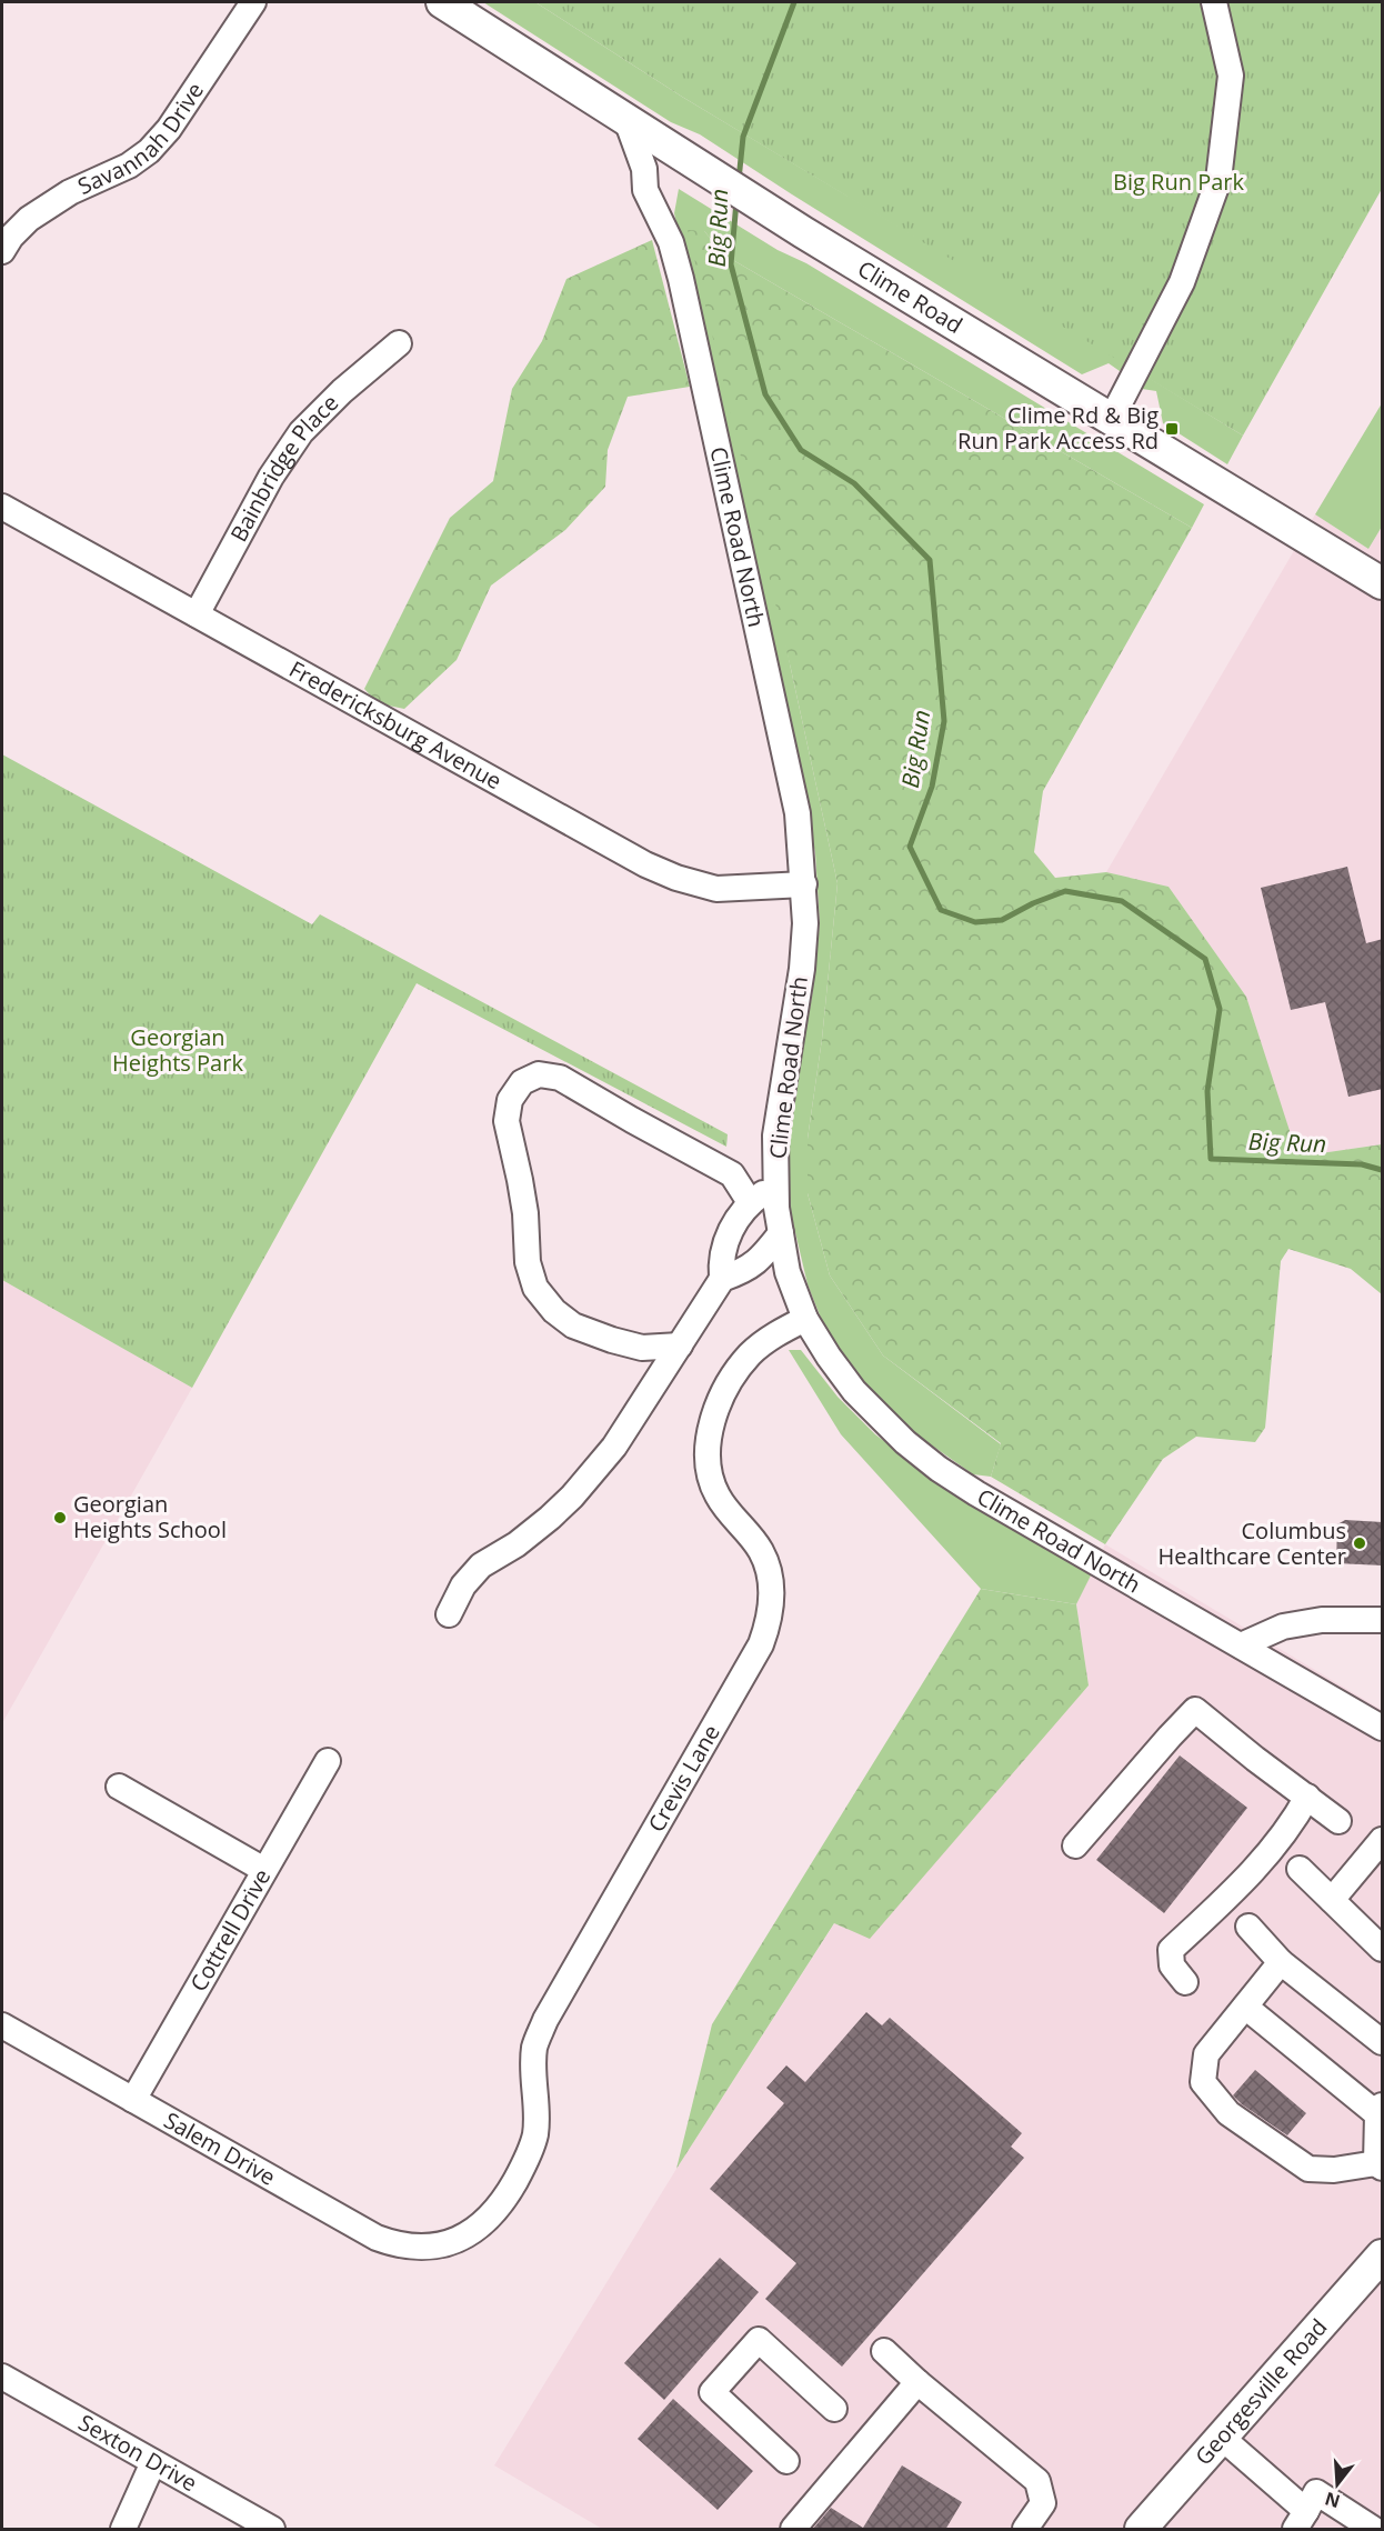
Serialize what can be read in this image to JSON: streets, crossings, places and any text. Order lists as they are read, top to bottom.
{
  "streets": {
    "main road": ["Clime Road", "Georgesville Road"],
    "street": [
      "Savannah Drive",
      "Bainbridge Place",
      "Clime Road North",
      "Fredericksburg Avenue",
      "Crevis Lane",
      "Cottrell Drive",
      "Salem Drive",
      "Sexton Drive"
    ]
  },
  "crossings": [
    ["Clime Road", "Clime Road North"],
    ["Bainbridge Place", "Fredericksburg Avenue"],
    ["Clime Road North", "Fredericksburg Avenue"],
    ["Clime Road North", "Crevis Lane"],
    ["Crevis Lane", "Salem Drive"],
    ["Cottrell Drive", "Salem Drive"]
  ],
  "water": ["Big Run"],
  "parks": ["Big Run Park", "Georgian Heights Park"],
  "places": {
    "transit": ["Clime Rd & Big Run Park Access Rd"],
    "other": ["Georgian Heights School", "Columbus Healthcare Center"]
  },
  "north": "bottom"
}
